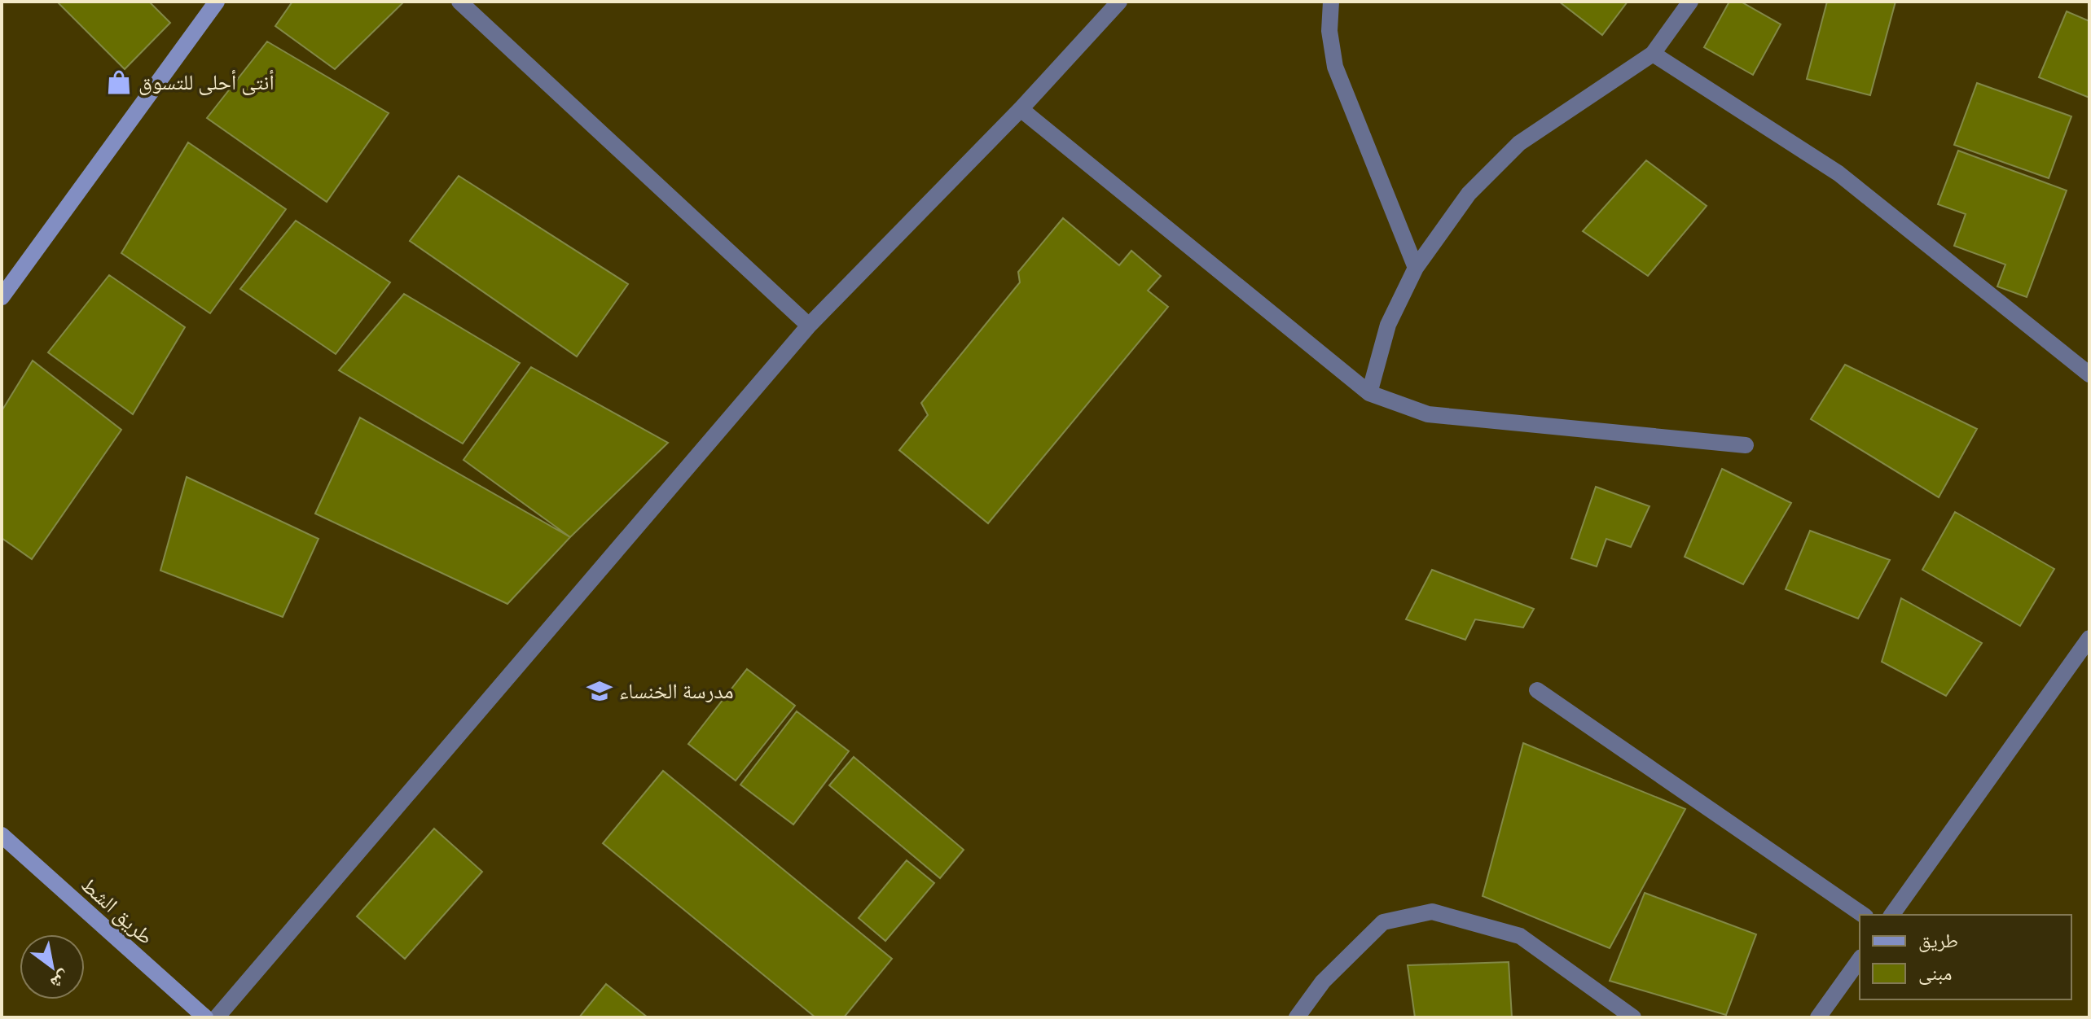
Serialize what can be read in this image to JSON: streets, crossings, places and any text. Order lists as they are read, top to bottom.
{
  "streets": {
    "main road": ["طريق الشط"]
  },
  "places": {
    "shop": ["أنتى أحلى للتسوق"],
    "school or university": ["مدرسة الخنساء"]
  },
  "legend": ["طريق", "مبنى"],
  "north": "bottom right"
}
